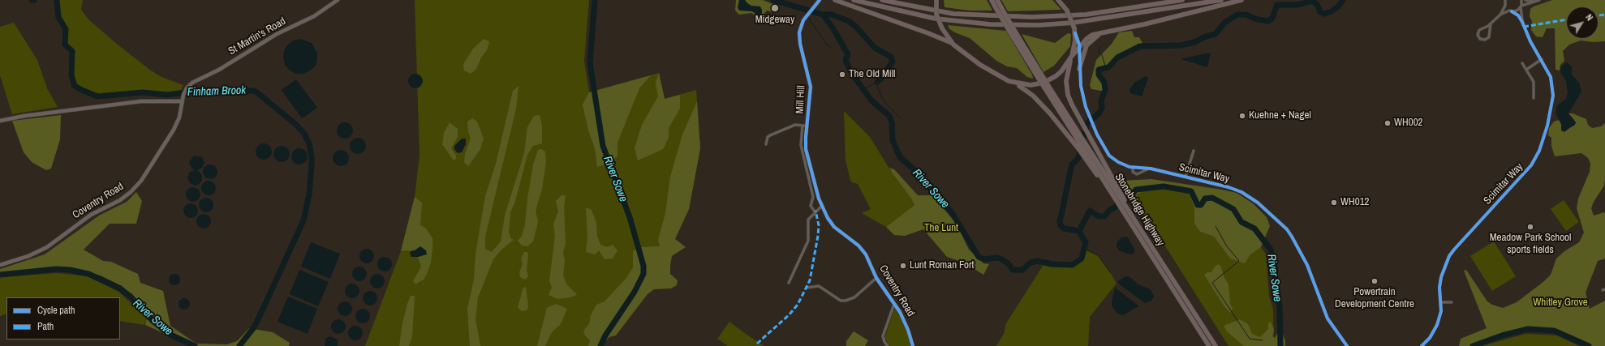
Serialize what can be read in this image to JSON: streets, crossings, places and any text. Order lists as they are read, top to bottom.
{
  "streets": {
    "highway": ["Stonebridge Highway"],
    "main road": ["St Martin's Road", "Coventry Road"],
    "street": ["Mill Hill", "Scimitar Way"]
  },
  "crossings": [
    ["St Martin's Road", "Coventry Road"],
    ["Mill Hill", "Coventry Road"]
  ],
  "water": ["Finham Brook", "River Sowe"],
  "parks": ["The Lunt", "Whitley Grove"],
  "places": [
    "Midgeway",
    "The Old Mill",
    "Kuehne + Nagel",
    "WH002",
    "WH012",
    "Meadow Park School sports fields",
    "Lunt Roman Fort",
    "Powertrain Development Centre"
  ],
  "legend": ["Cycle path", "Path"],
  "north": "top right"
}
